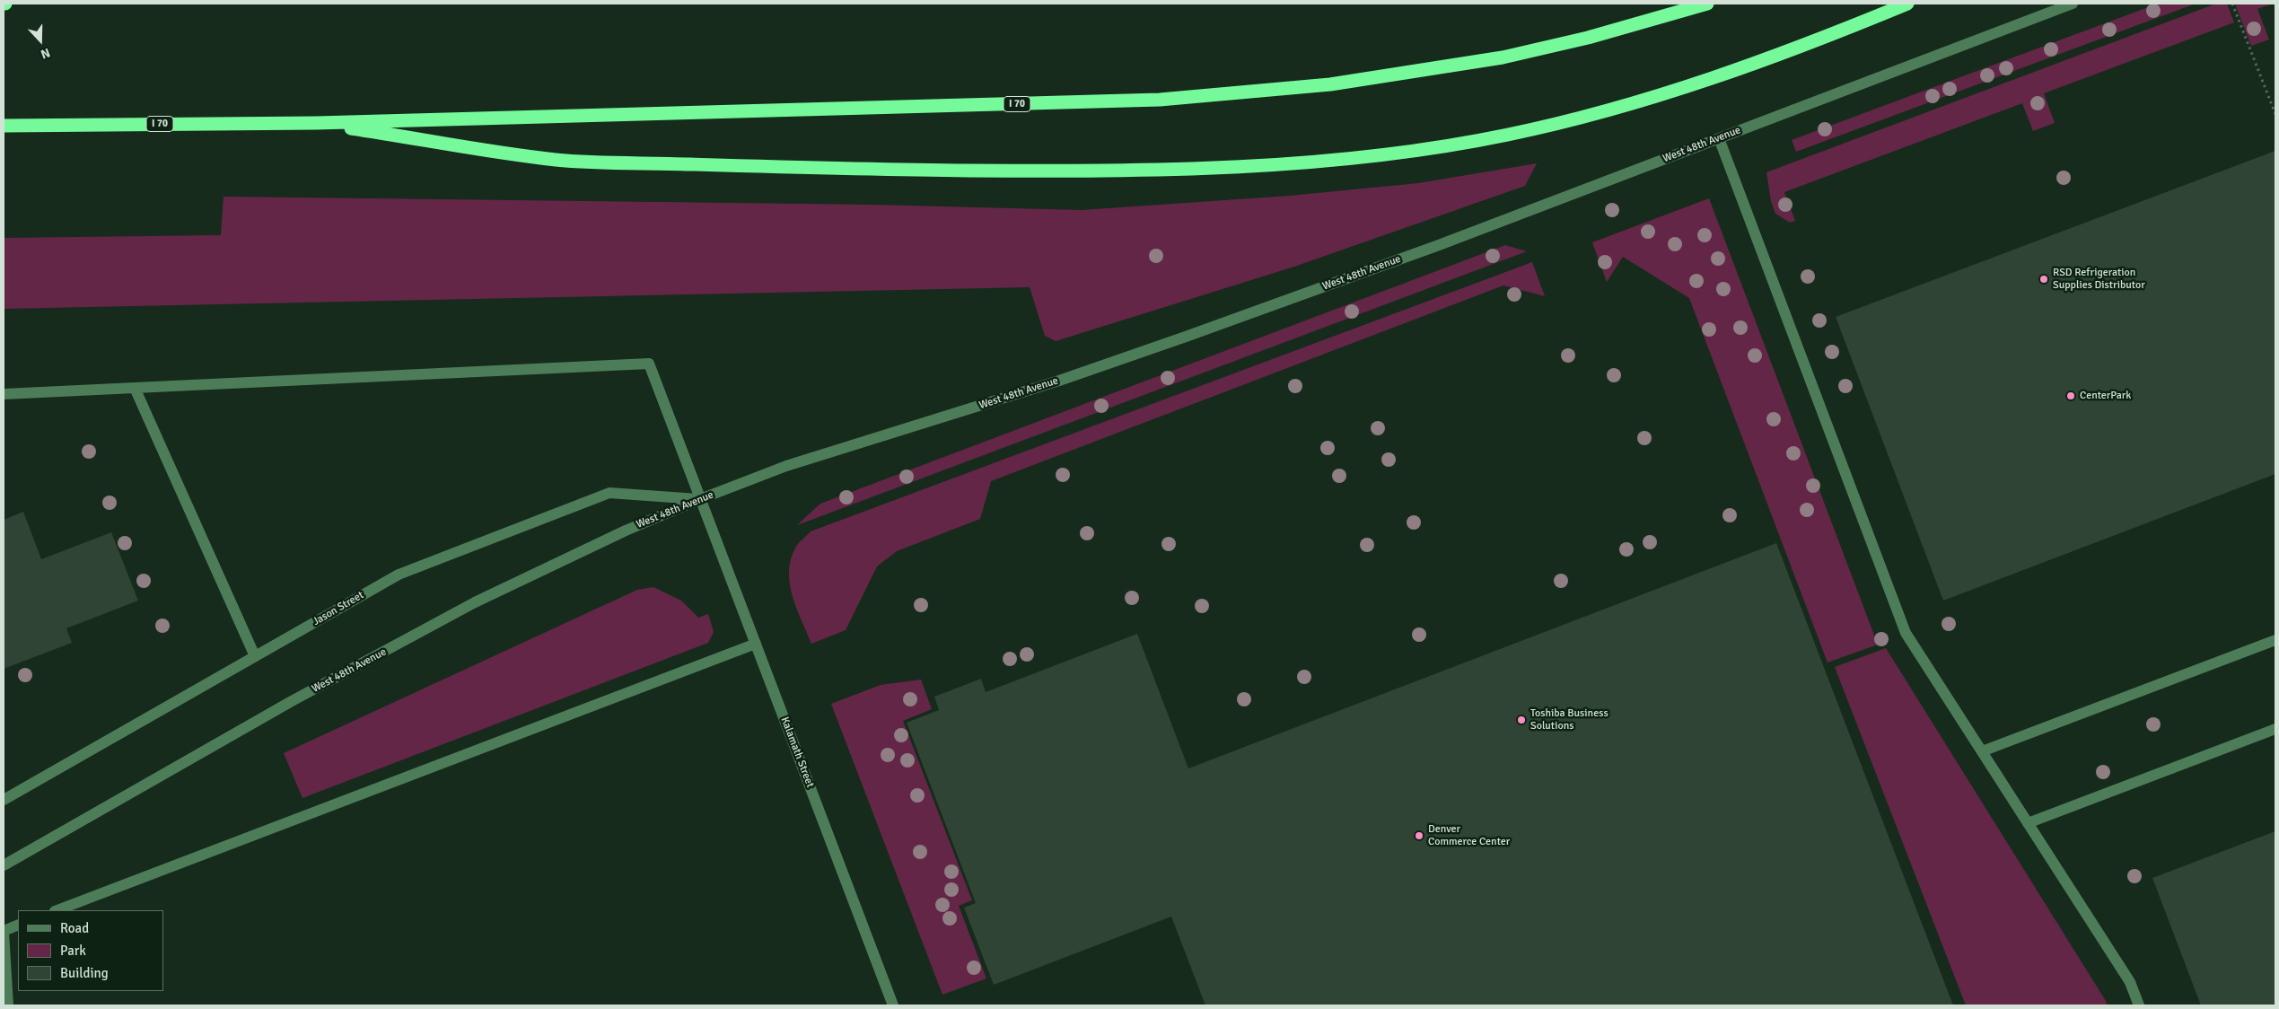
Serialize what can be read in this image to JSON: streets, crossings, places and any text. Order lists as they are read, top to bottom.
{
  "streets": {
    "highway": ["I 70"],
    "street": ["West 48th Avenue", "Jason Street", "Kalamath Street"]
  },
  "crossings": [
    ["West 48th Avenue", "Jason Street"],
    ["West 48th Avenue", "Kalamath Street"],
    ["Jason Street", "Kalamath Street"]
  ],
  "places": [
    "RSD Refrigeration Supplies Distributor",
    "CenterPark",
    "Toshiba Business Solutions",
    "Denver Commerce Center"
  ],
  "legend": ["Road", "Park", "Building"],
  "north": "bottom"
}
